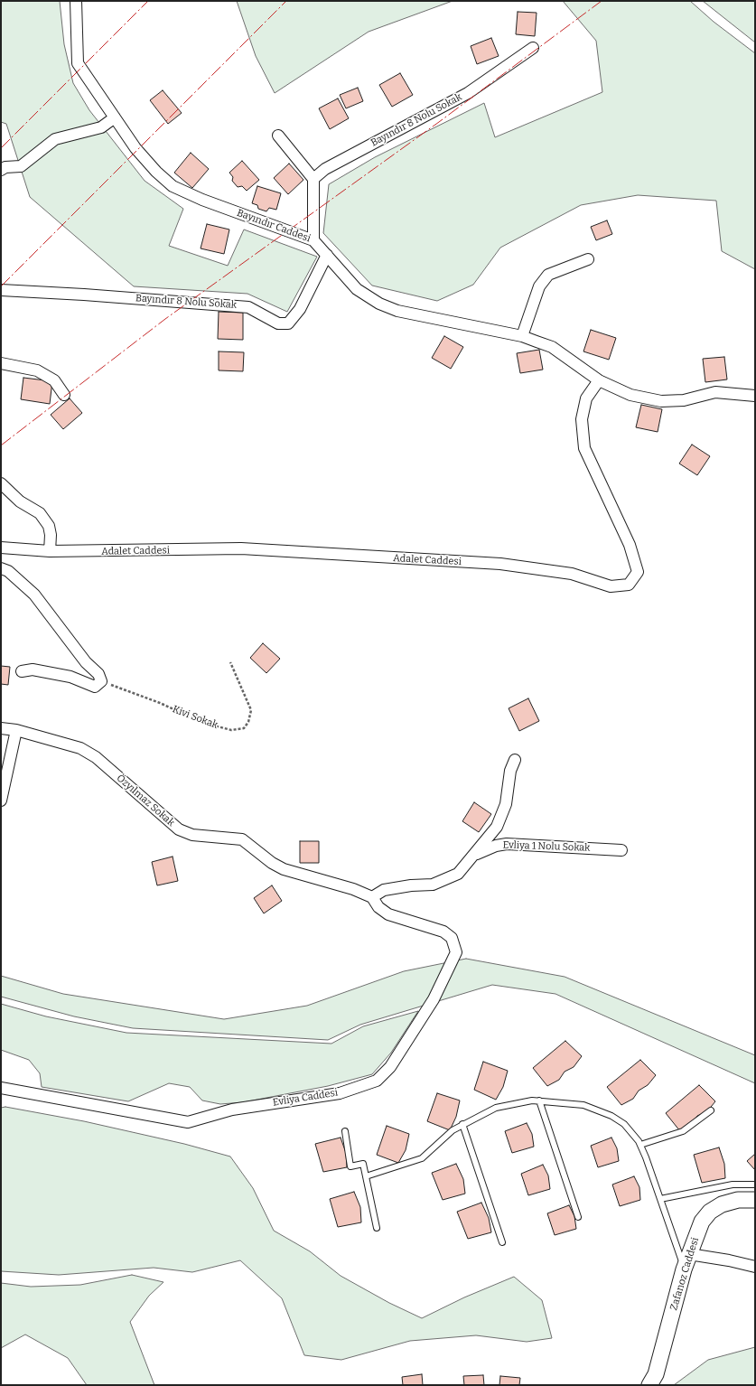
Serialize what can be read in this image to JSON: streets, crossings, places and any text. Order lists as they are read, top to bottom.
{
  "streets": {
    "street": [
      "Bayındır 8 Nolu Sokak",
      "Bayındır Caddesi",
      "Adalet Caddesi",
      "Özyılmaz Sokak",
      "Evliya 1 Nolu Sokak",
      "Evliya Caddesi",
      "Zafanoz Caddesi"
    ],
    "path": ["Kivi Sokak"]
  },
  "crossings": [
    ["Bayındır 8 Nolu Sokak", "Bayındır Caddesi"],
    ["Bayındır Caddesi", "Adalet Caddesi"],
    ["Özyılmaz Sokak", "Evliya Caddesi"]
  ]
}
